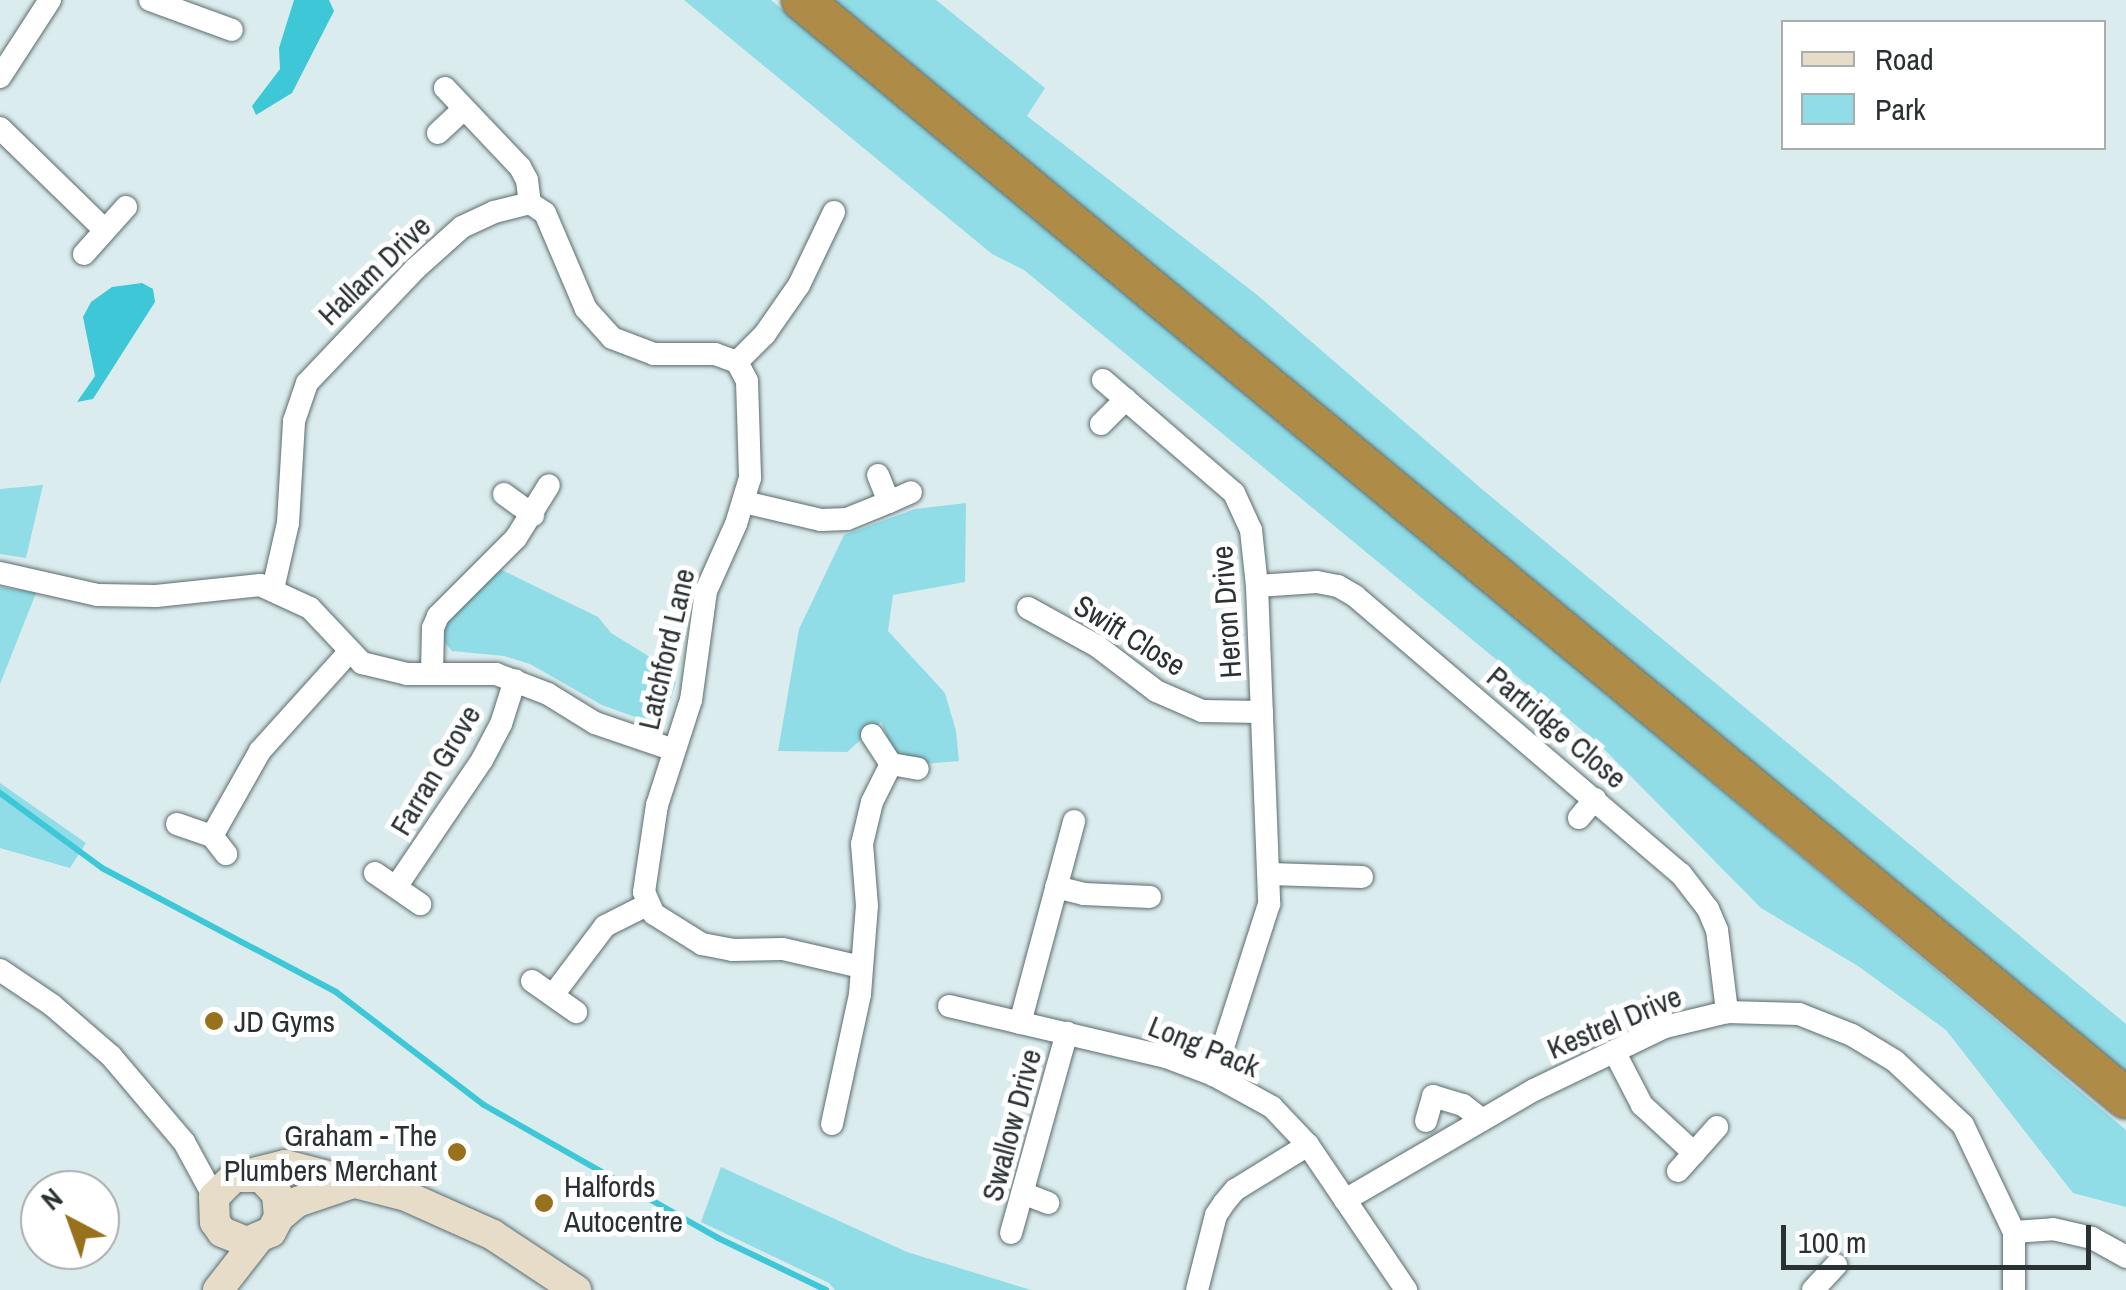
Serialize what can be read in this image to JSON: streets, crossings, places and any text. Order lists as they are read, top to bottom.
{
  "streets": {
    "street": [
      "Hallam Drive",
      "Heron Drive",
      "Swift Close",
      "Latchford Lane",
      "Partridge Close",
      "Farran Grove",
      "Kestrel Drive",
      "Long Pack",
      "Swallow Drive"
    ]
  },
  "crossings": [
    ["Heron Drive", "Swift Close"],
    ["Heron Drive", "Partridge Close"],
    ["Heron Drive", "Long Pack"],
    ["Partridge Close", "Kestrel Drive"],
    ["Kestrel Drive", "Long Pack"],
    ["Long Pack", "Swallow Drive"]
  ],
  "places": ["JD Gyms", "Graham - The Plumbers Merchant", "Halfords Autocentre"],
  "legend": ["Road", "Park"],
  "scale_bar": "100 m",
  "north": "top left"
}
